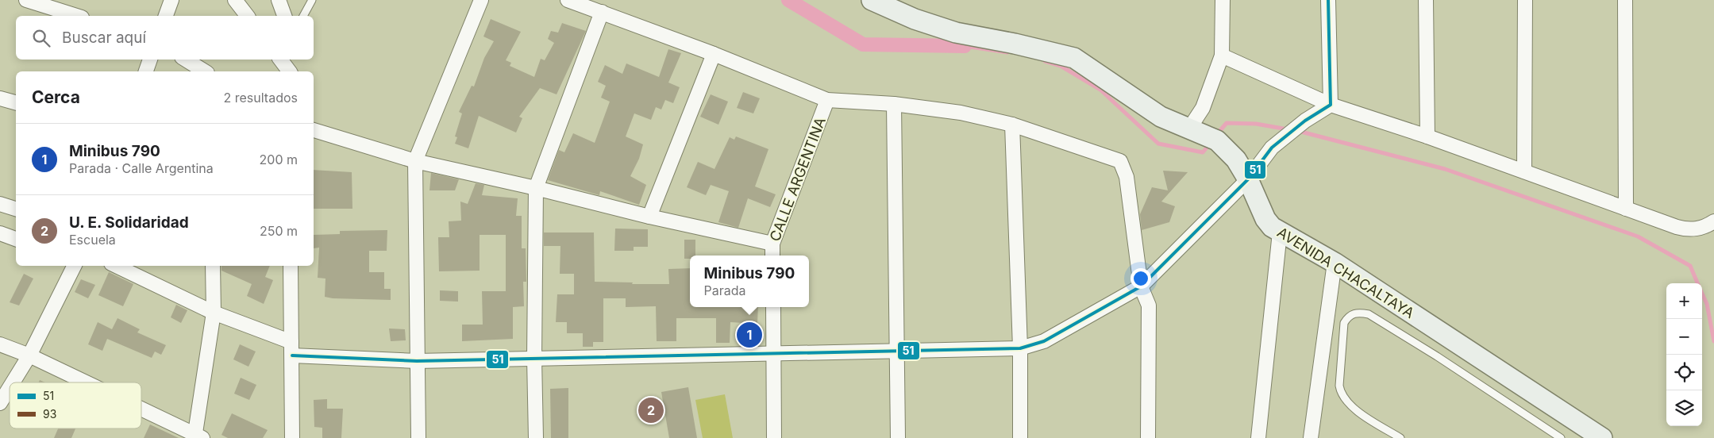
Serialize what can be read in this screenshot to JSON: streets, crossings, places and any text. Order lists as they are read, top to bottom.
{
  "streets": {
    "street": ["CALLE ARGENTINA", "AVENIDA CHACALTAYA"]
  },
  "lines": ["transit line 51"],
  "legend": ["51", "93"],
  "page": {
    "search": "Buscar aquí",
    "heading": ["Cerca", "2 resultados"],
    "list": [
      {
        "mark": "1",
        "name": "Minibus 790",
        "note": "Parada · Calle Argentina",
        "value": "200 m"
      },
      {
        "mark": "2",
        "name": "U. E. Solidaridad",
        "note": "Escuela",
        "value": "250 m"
      }
    ],
    "popup": ["Minibus 790", "Parada"],
    "map_buttons": ["+", "−"],
    "pins": ["1", "2"]
  }
}
